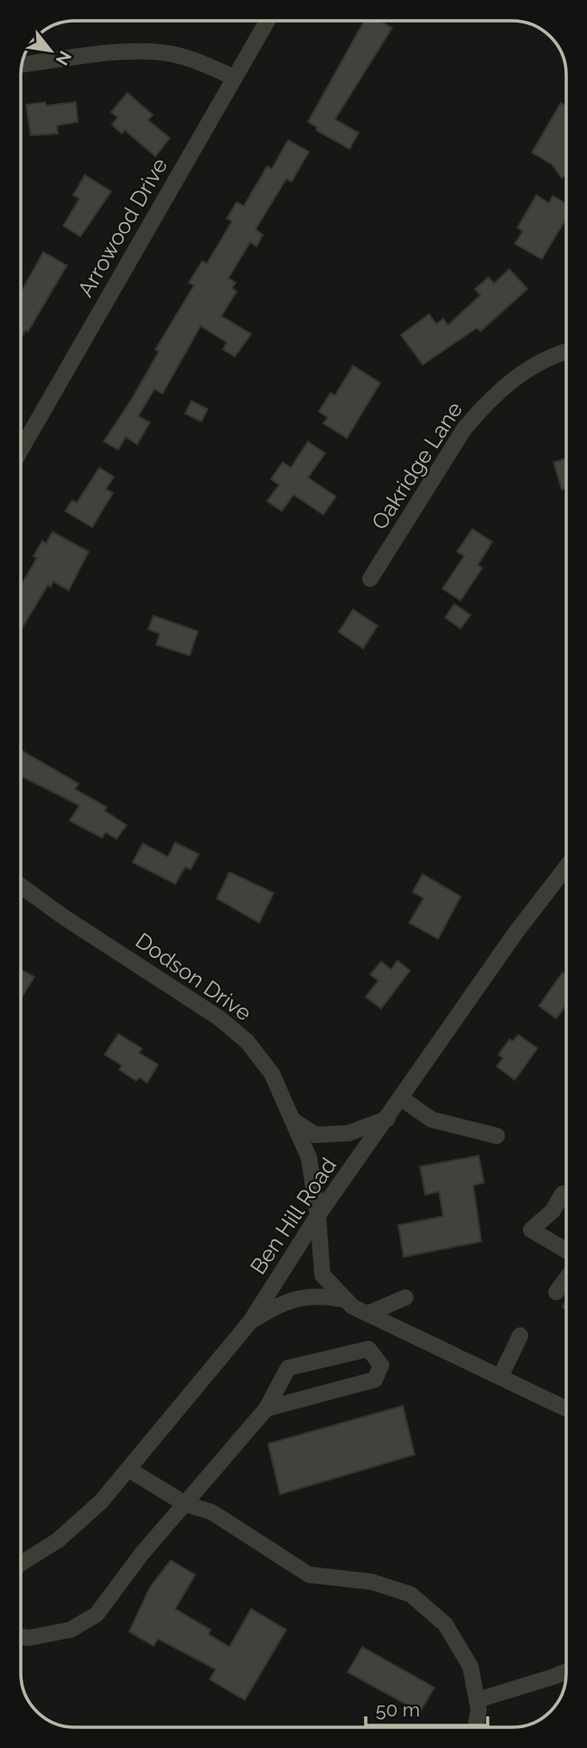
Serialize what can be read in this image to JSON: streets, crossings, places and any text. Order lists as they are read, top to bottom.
{
  "streets": {
    "street": [
      "Arrowood Drive",
      "Oakridge Lane",
      "Dodson Drive",
      "Ben Hill Road"
    ]
  },
  "crossings": [
    ["Dodson Drive", "Ben Hill Road"]
  ],
  "scale_bar": "50 m",
  "north": "bottom right"
}
